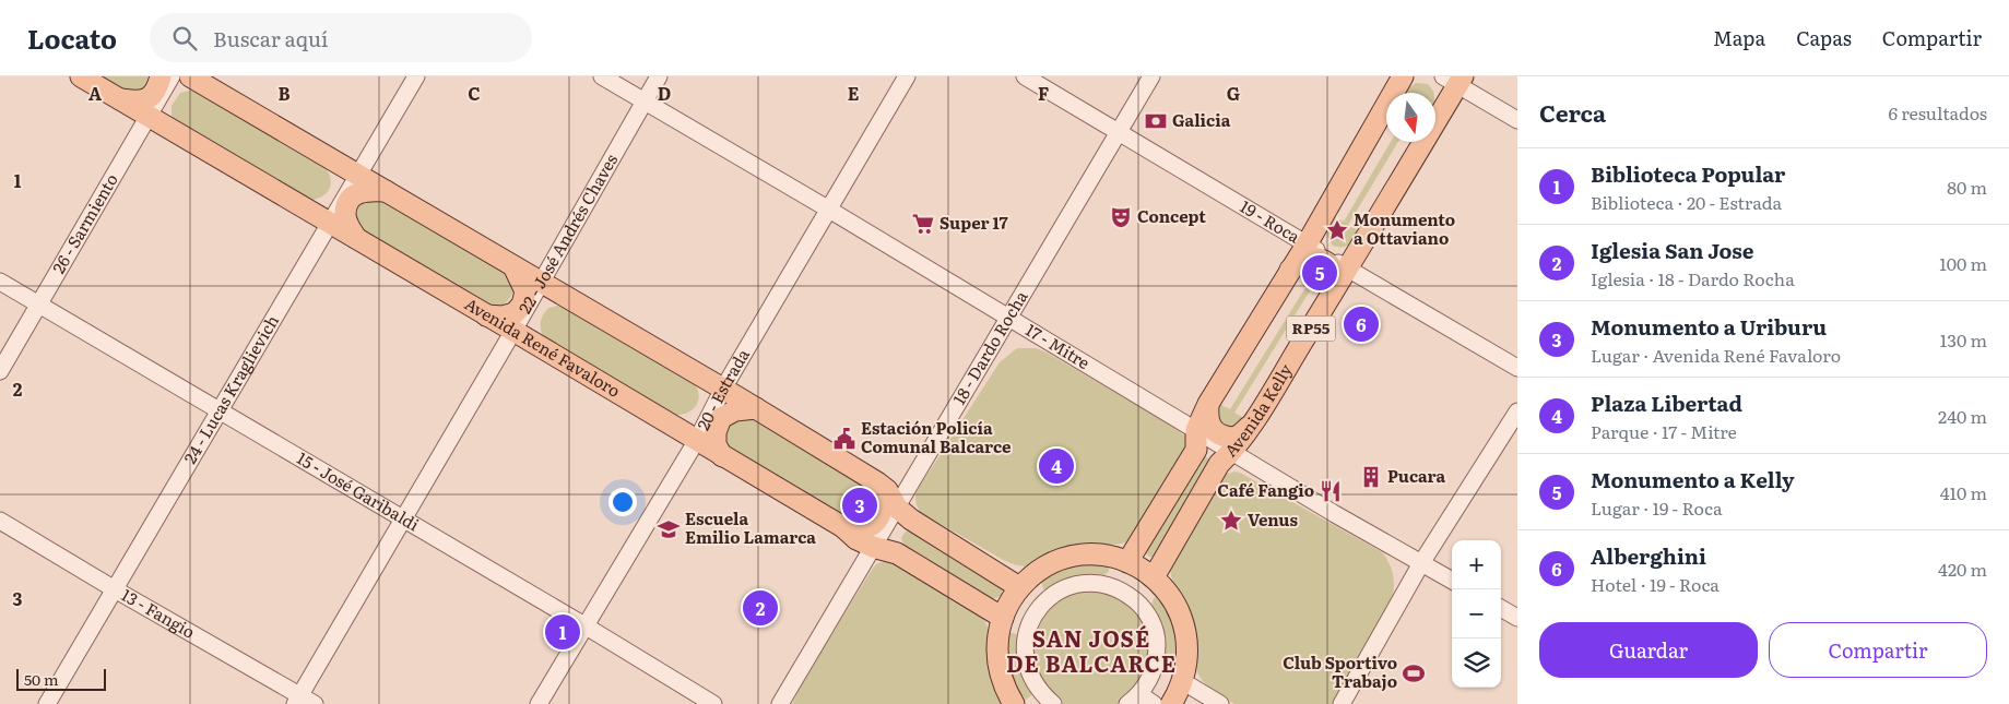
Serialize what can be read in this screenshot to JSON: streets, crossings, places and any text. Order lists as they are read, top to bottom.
{
  "streets": {
    "main road": ["RP55", "Avenida René Favaloro", "Avenida Kelly"],
    "street": [
      "19 - Roca",
      "26 - Sarmiento",
      "22 - José Andrés Chaves",
      "17 - Mitre",
      "18 - Dardo Rocha",
      "24 - Lucas Kraglievich",
      "20 - Estrada",
      "15 - José Garibaldi",
      "13 - Fangio"
    ]
  },
  "crossings": [
    ["19 - Roca", "18 - Dardo Rocha"],
    ["19 - Roca", "Avenida Kelly"],
    ["26 - Sarmiento", "Avenida René Favaloro"],
    ["26 - Sarmiento", "15 - José Garibaldi"],
    ["22 - José Andrés Chaves", "17 - Mitre"],
    ["22 - José Andrés Chaves", "Avenida René Favaloro"],
    ["22 - José Andrés Chaves", "15 - José Garibaldi"],
    ["22 - José Andrés Chaves", "13 - Fangio"],
    ["17 - Mitre", "18 - Dardo Rocha"],
    ["17 - Mitre", "20 - Estrada"],
    ["17 - Mitre", "Avenida Kelly"],
    ["Avenida René Favaloro", "18 - Dardo Rocha"],
    ["Avenida René Favaloro", "24 - Lucas Kraglievich"],
    ["Avenida René Favaloro", "20 - Estrada"],
    ["24 - Lucas Kraglievich", "15 - José Garibaldi"],
    ["24 - Lucas Kraglievich", "13 - Fangio"],
    ["20 - Estrada", "15 - José Garibaldi"]
  ],
  "districts": ["SAN JOSÉ DE BALCARCE"],
  "places": {
    "bank": ["Galicia"],
    "theatre": ["Concept"],
    "supermarket": ["Super 17"],
    "place": ["Monumento a Ottaviano", "Venus"],
    "public building": ["Estación Policía Comunal Balcarce"],
    "building": ["Pucara"],
    "restaurant": ["Café Fangio"],
    "school or university": ["Escuela Emilio Lamarca"],
    "sports": ["Club Sportivo Trabajo"]
  },
  "scale_bar": "50 m",
  "north": "bottom",
  "page": {
    "header": "Locato",
    "search": "Buscar aquí",
    "nav": ["Mapa", "Capas", "Compartir"],
    "heading": ["Cerca", "6 resultados"],
    "list": [
      {
        "mark": "1",
        "name": "Biblioteca Popular",
        "note": "Biblioteca · 20 - Estrada",
        "value": "80 m"
      },
      {
        "mark": "2",
        "name": "Iglesia San Jose",
        "note": "Iglesia · 18 - Dardo Rocha",
        "value": "100 m"
      },
      {
        "mark": "3",
        "name": "Monumento a Uriburu",
        "note": "Lugar · Avenida René Favaloro",
        "value": "130 m"
      },
      {
        "mark": "4",
        "name": "Plaza Libertad",
        "note": "Parque · 17 - Mitre",
        "value": "240 m"
      },
      {
        "mark": "5",
        "name": "Monumento a Kelly",
        "note": "Lugar · 19 - Roca",
        "value": "410 m"
      },
      {
        "mark": "6",
        "name": "Alberghini",
        "note": "Hotel · 19 - Roca",
        "value": "420 m"
      }
    ],
    "pins": [
      "5",
      "6",
      "4",
      "3",
      "2",
      "1"
    ],
    "map_buttons": ["+", "−"],
    "buttons": ["Guardar", "Compartir"],
    "scale": "50 m"
  },
  "grid": {
    "columns": [
      "A",
      "B",
      "C",
      "D",
      "E",
      "F",
      "G"
    ],
    "rows": ["1", "2", "3"]
  }
}
